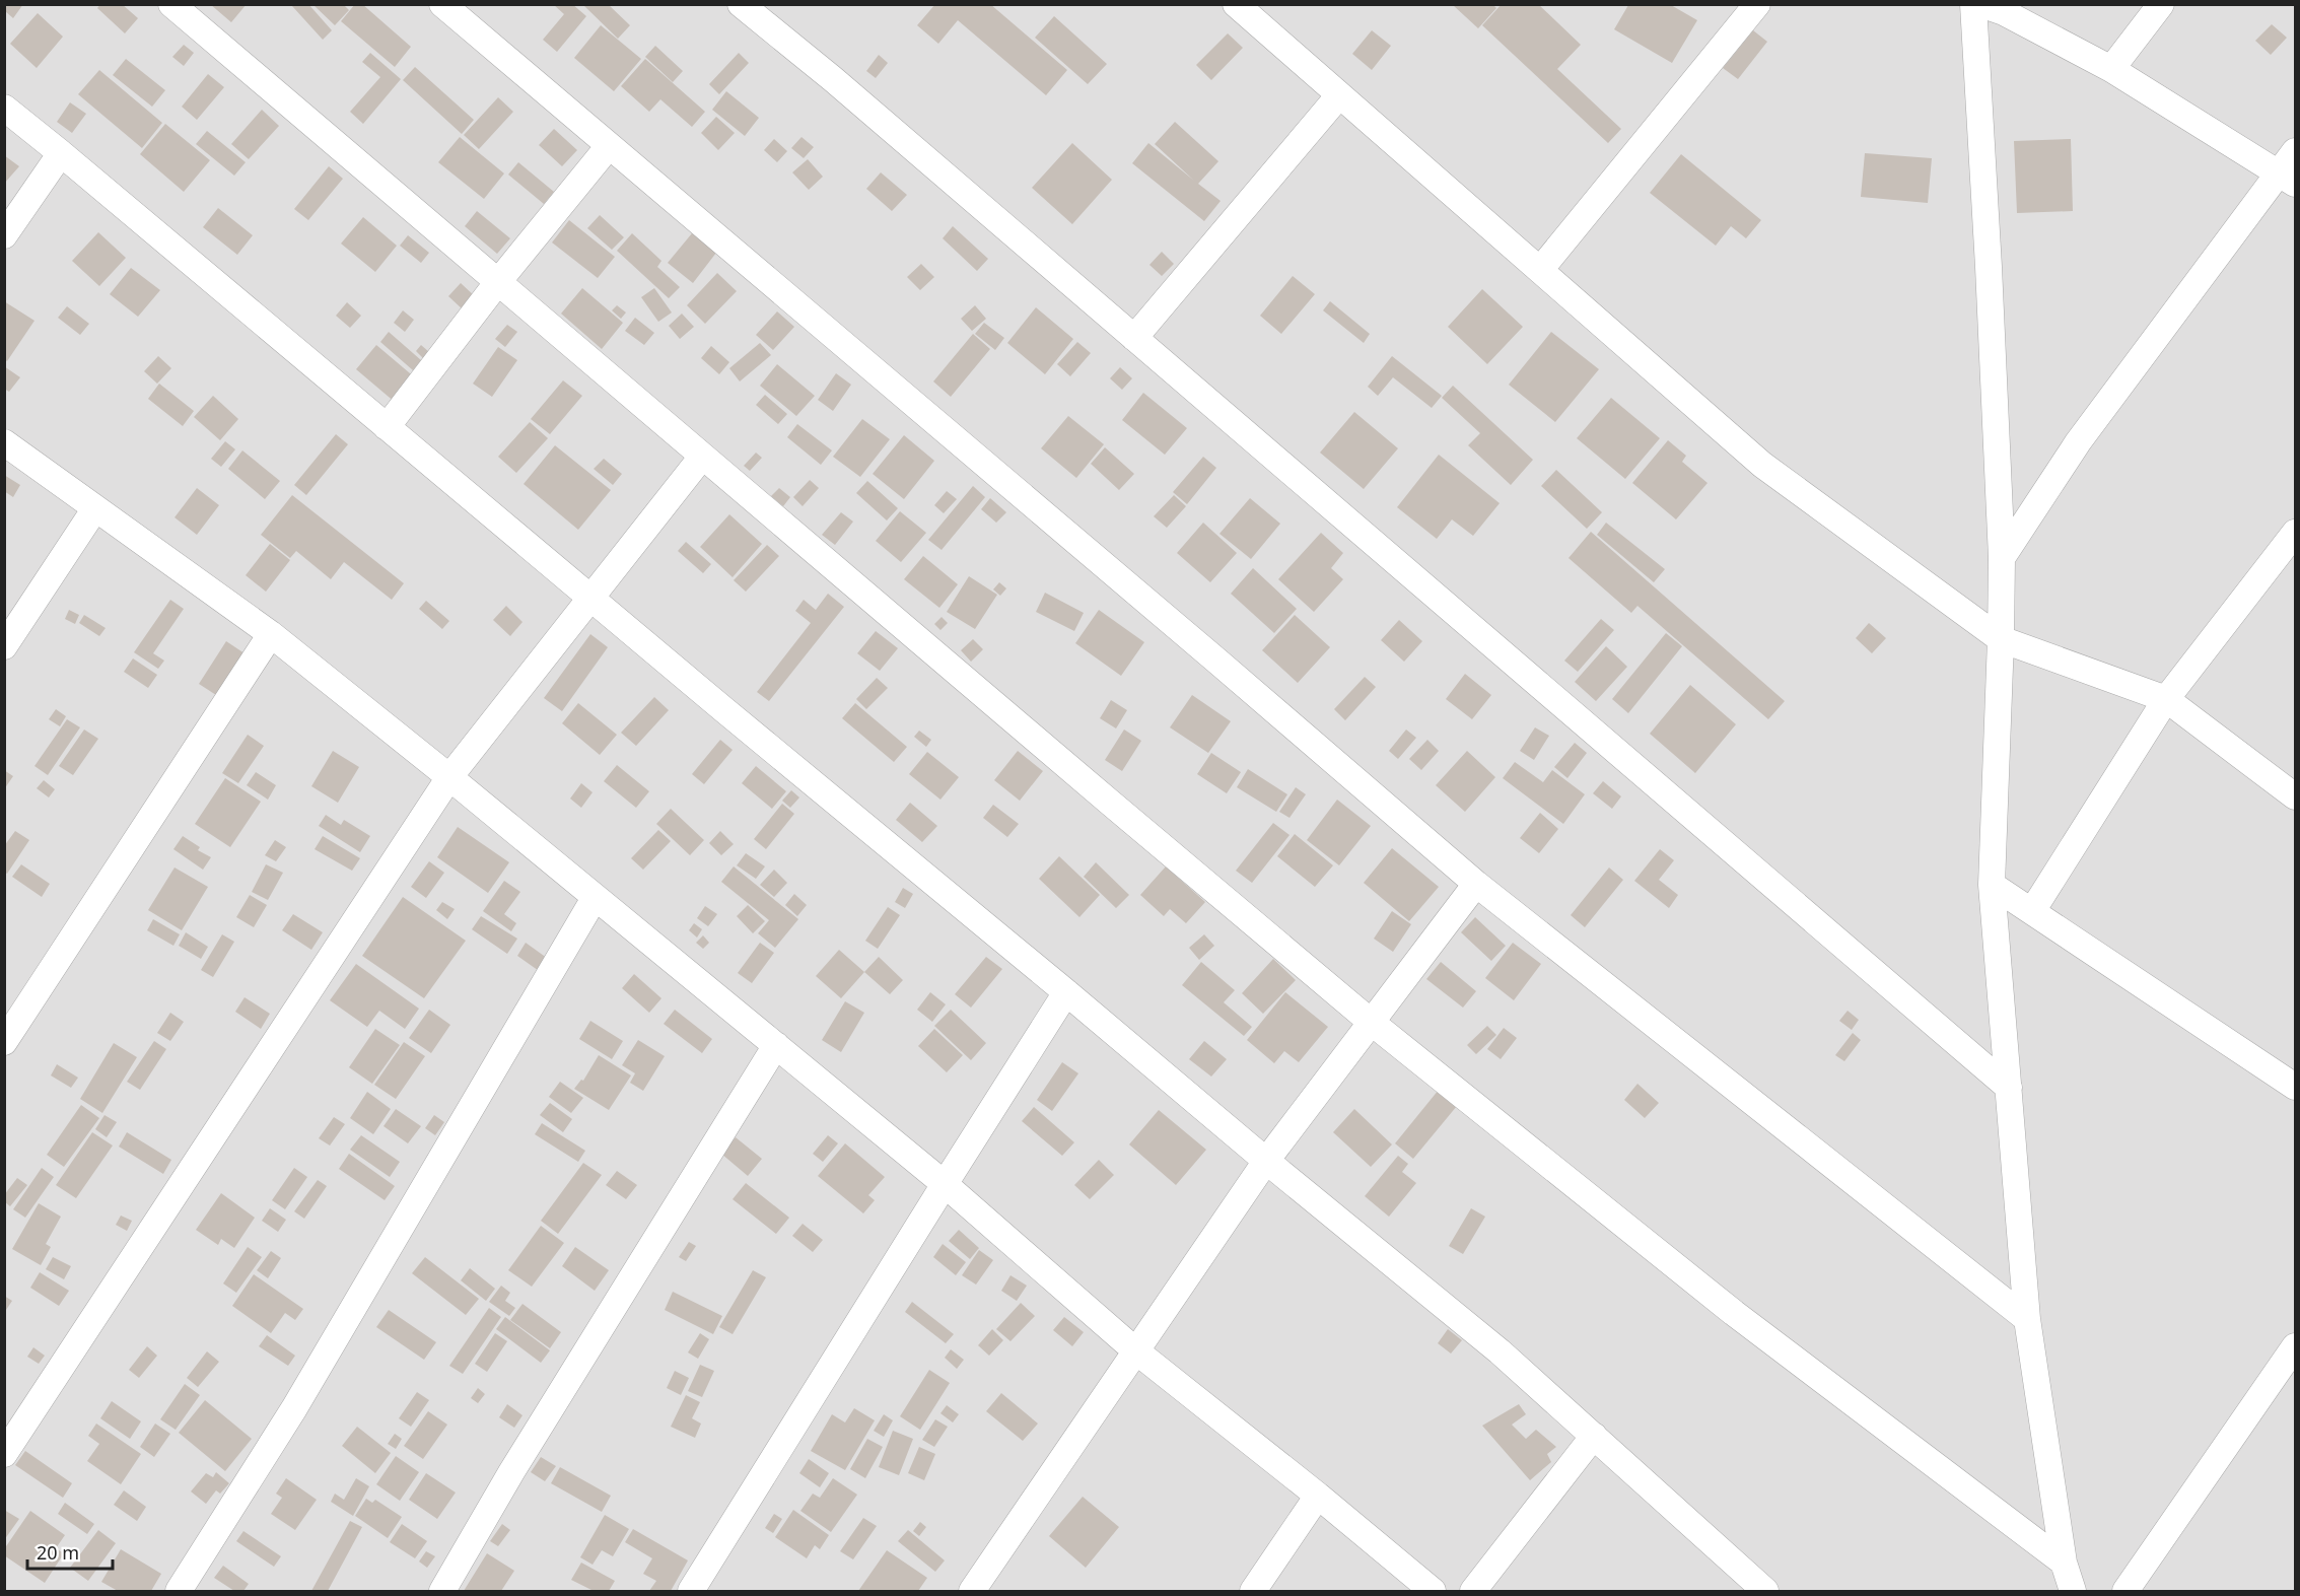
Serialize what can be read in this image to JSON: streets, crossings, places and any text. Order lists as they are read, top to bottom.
{
  "scale_bar": "20 m"
}
